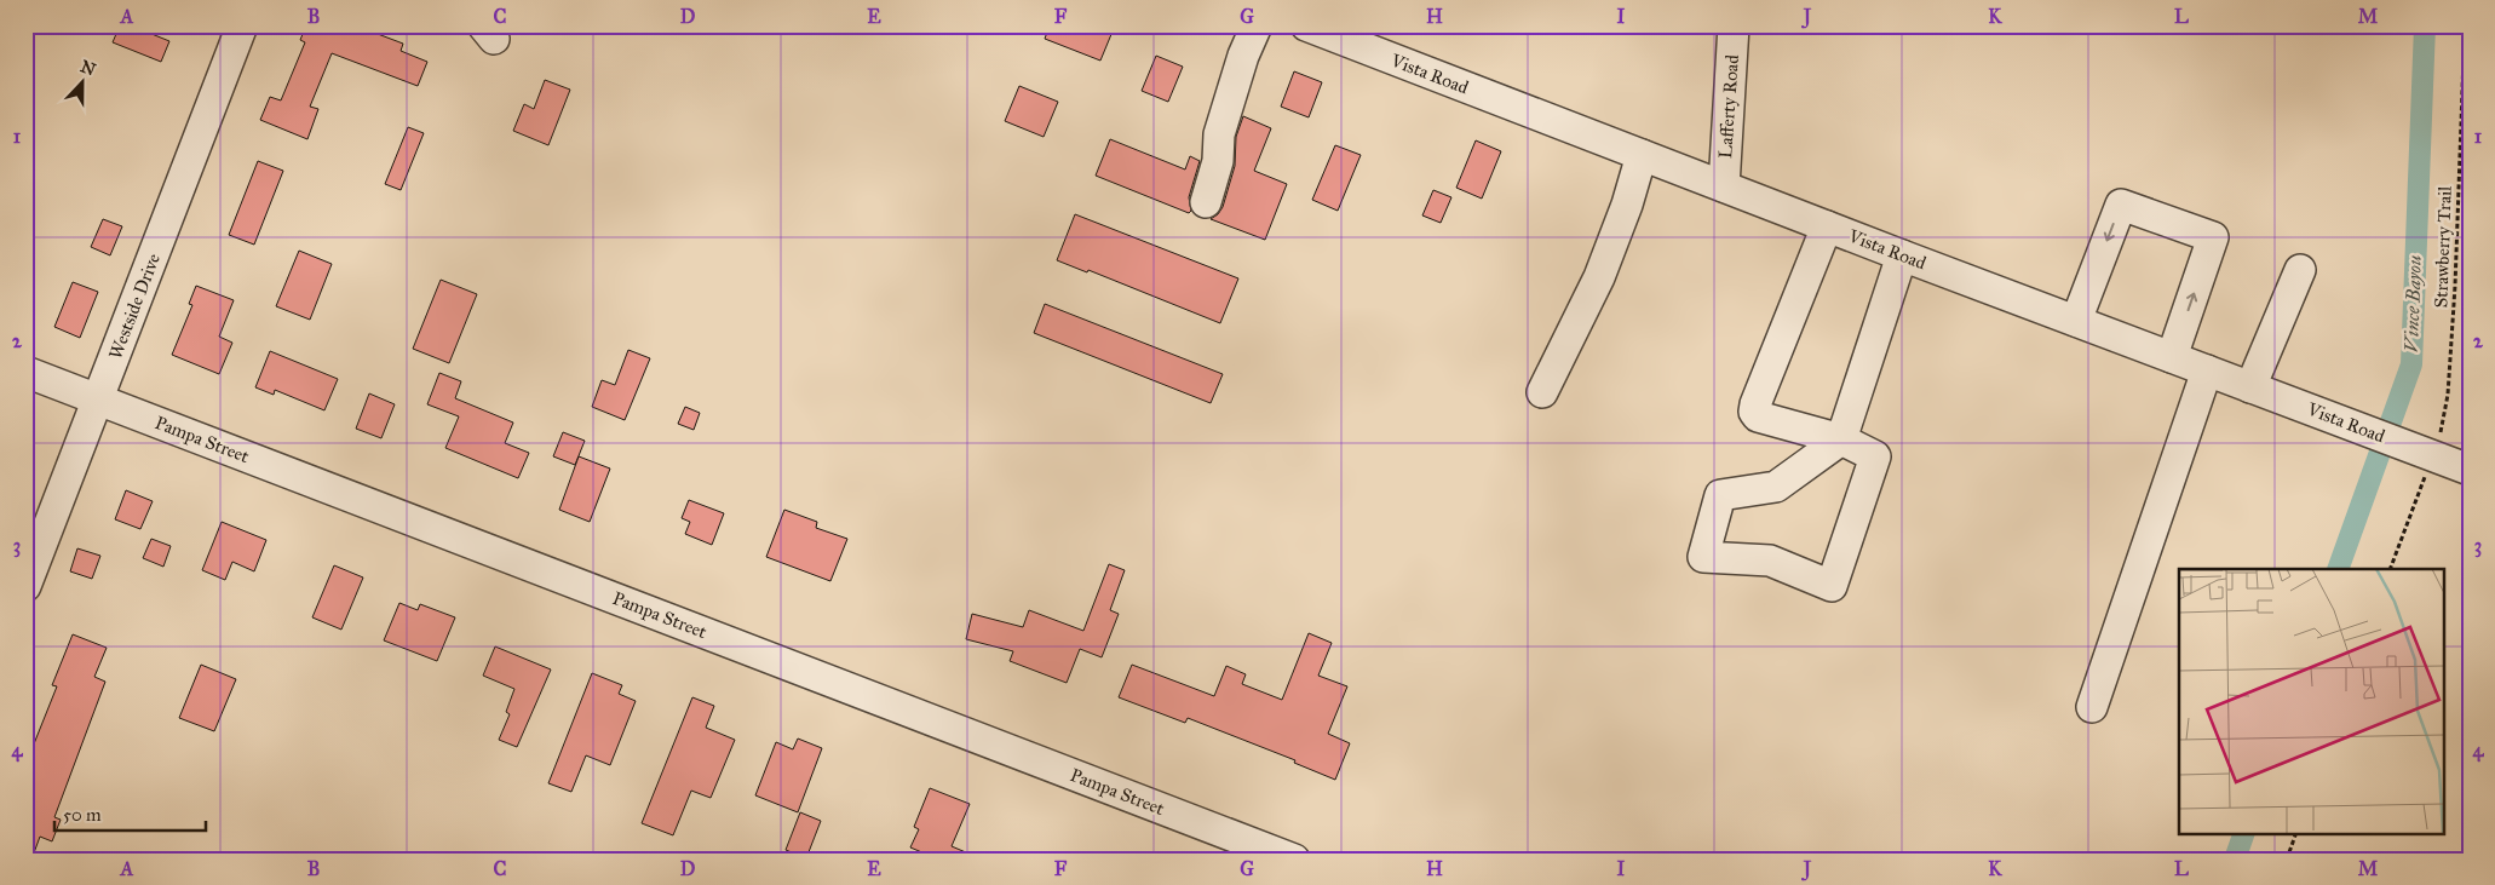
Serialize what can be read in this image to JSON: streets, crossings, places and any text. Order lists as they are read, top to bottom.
{
  "streets": {
    "street": [
      "Vista Road",
      "Lafferty Road",
      "Westside Drive",
      "Pampa Street"
    ],
    "path": ["Strawberry Trail"]
  },
  "crossings": [
    ["Vista Road", "Lafferty Road"],
    ["Vista Road", "Strawberry Trail"],
    ["Westside Drive", "Pampa Street"]
  ],
  "water": ["Vince Bayou"],
  "scale_bar": "50 m",
  "north": "top",
  "grid": {
    "columns": [
      "A",
      "B",
      "C",
      "D",
      "E",
      "F",
      "G",
      "H",
      "I",
      "J",
      "K",
      "L",
      "M"
    ],
    "rows": [
      "1",
      "2",
      "3",
      "4"
    ]
  }
}
